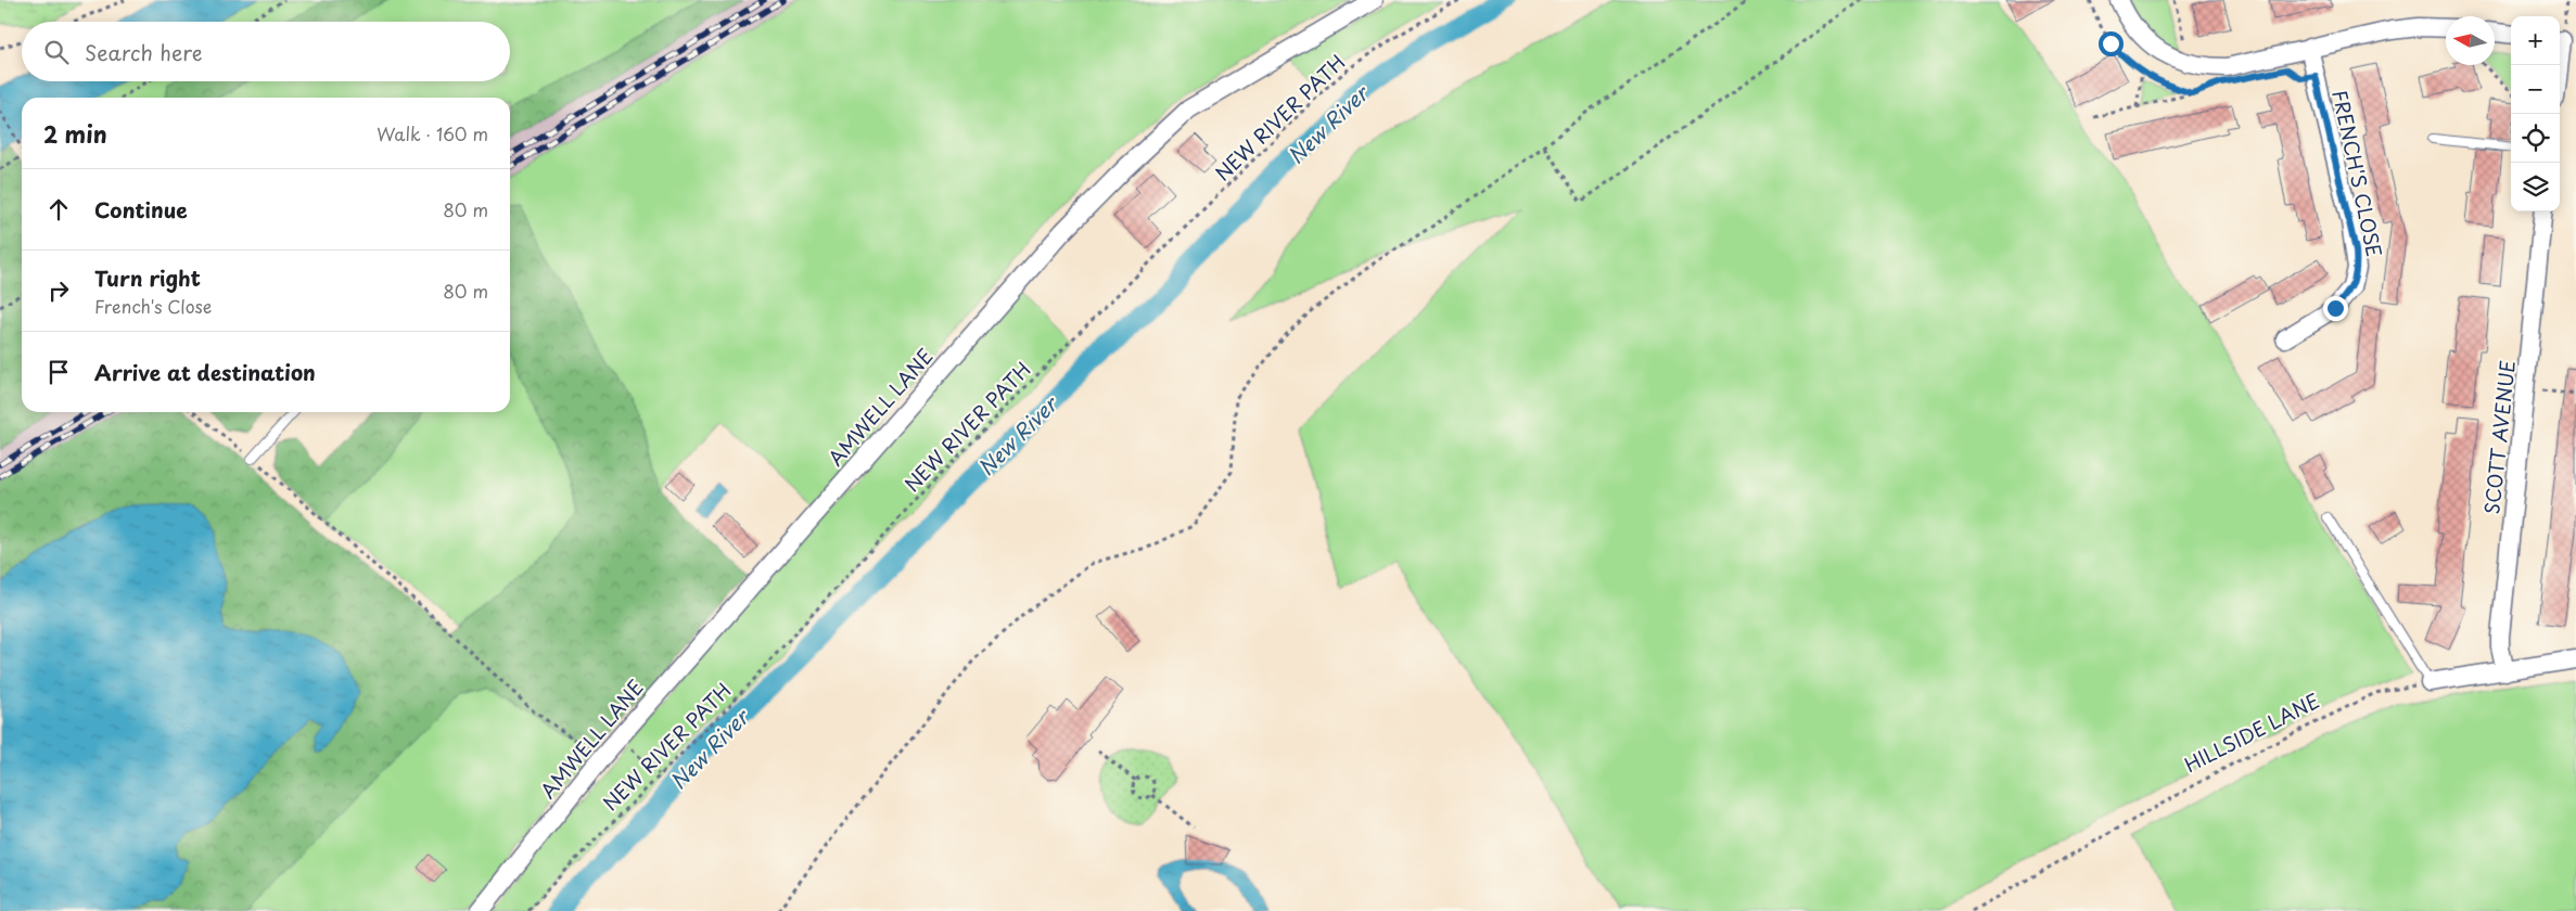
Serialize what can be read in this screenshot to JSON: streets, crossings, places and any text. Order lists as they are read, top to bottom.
{
  "streets": {
    "street": ["FRENCH'S CLOSE", "AMWELL LANE", "SCOTT AVENUE"],
    "path": ["NEW RIVER PATH", "HILLSIDE LANE"]
  },
  "water": ["New River"],
  "north": "left",
  "page": {
    "map_buttons": ["+", "−"],
    "search": "Search here",
    "heading": ["2 min", "Walk · 160 m"],
    "list": [
      ["Continue", "80 m"],
      ["Turn right", "French's Close", "80 m"],
      "Arrive at destination"
    ]
  }
}
